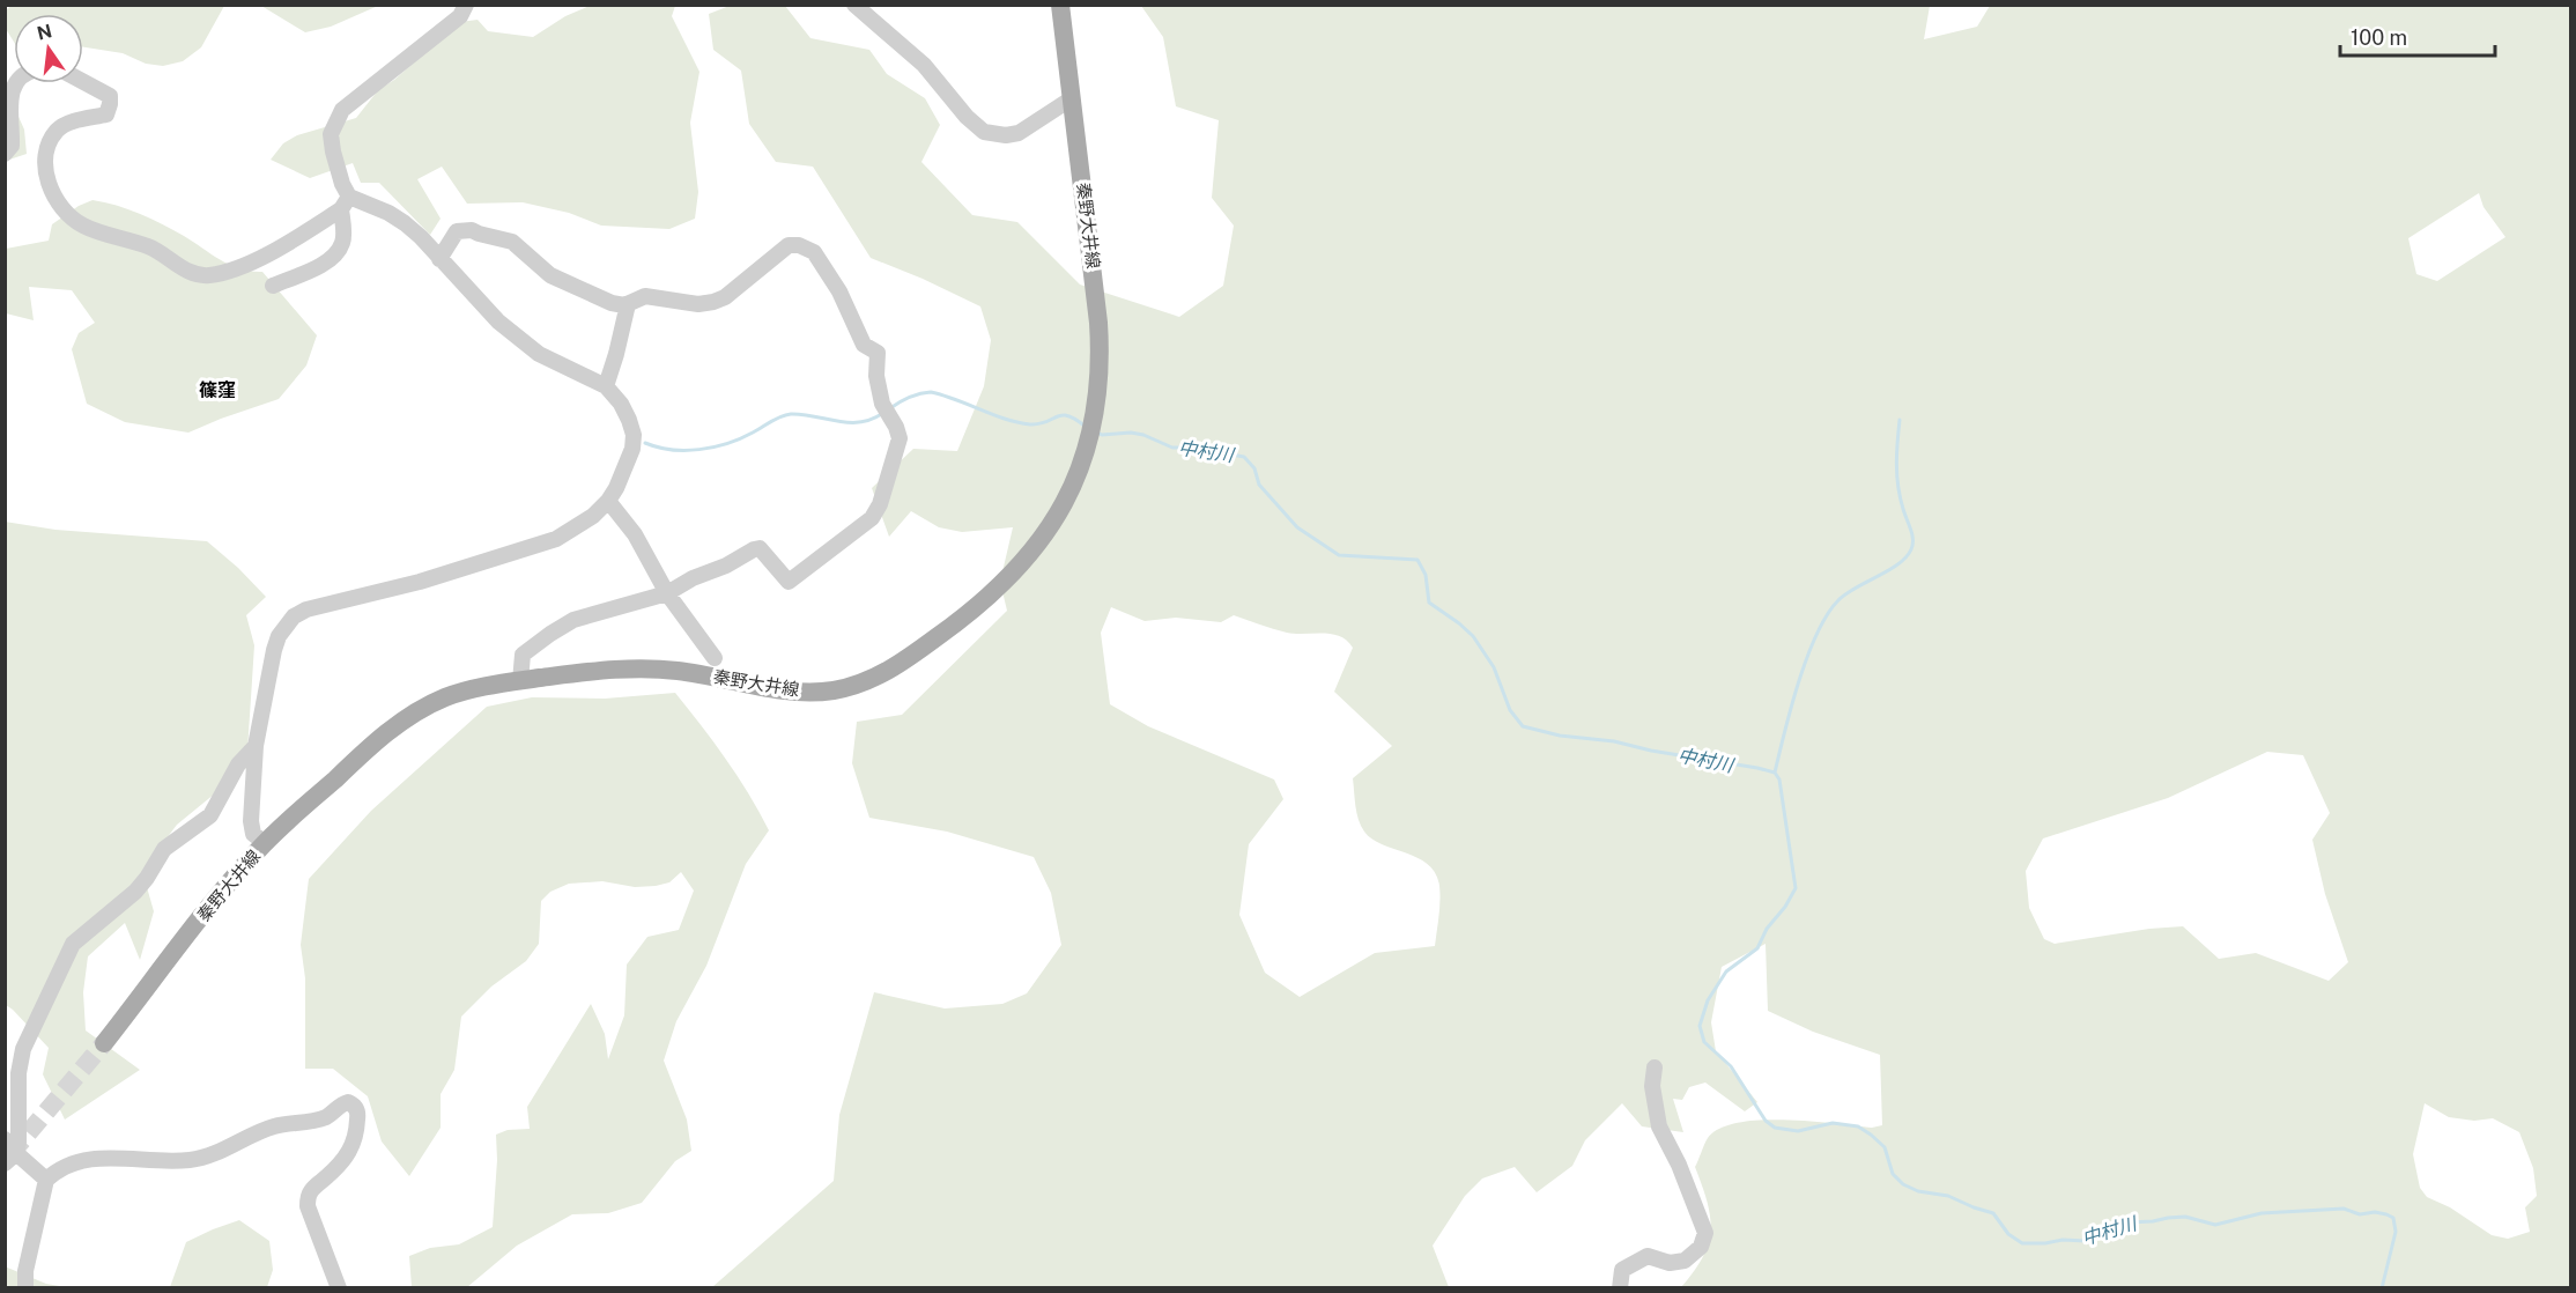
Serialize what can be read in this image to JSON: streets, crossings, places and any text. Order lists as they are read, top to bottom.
{
  "streets": {
    "main road": ["秦野大井線"]
  },
  "districts": ["篠窪"],
  "water": ["中村川"],
  "scale_bar": "100 m",
  "north": "top"
}
